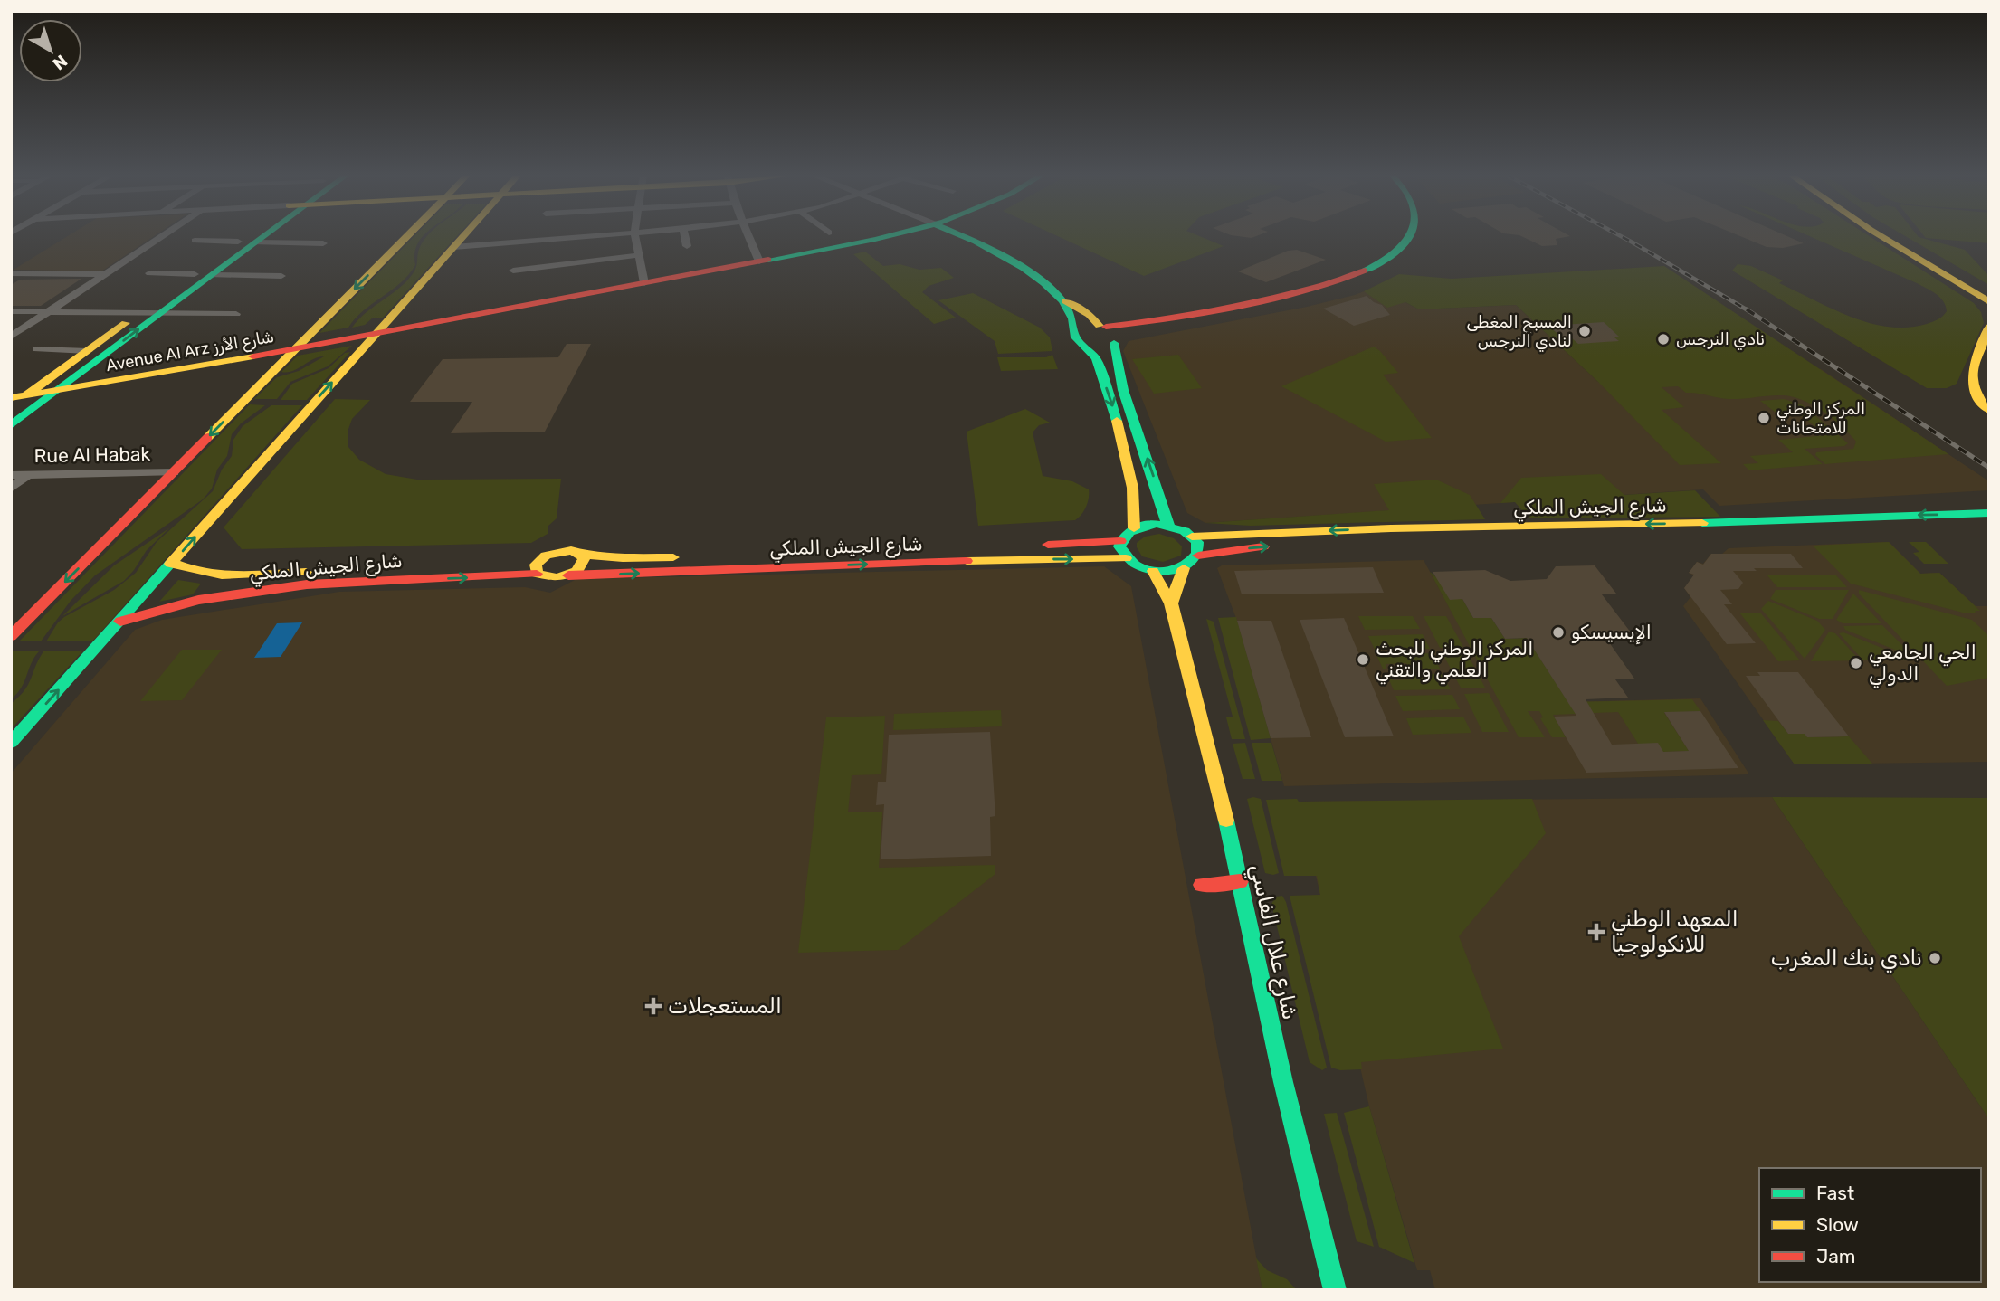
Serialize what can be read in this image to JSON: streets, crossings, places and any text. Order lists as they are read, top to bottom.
{
  "streets": {
    "main road": ["Avenue Al Arz شارع الأرز", "شارع الجيش الملكي", "شارع علال الفاسي"],
    "street": ["Rue Al Habak"]
  },
  "crossings": [
    ["شارع الجيش الملكي", "شارع علال الفاسي"]
  ],
  "places": {
    "other": [
      "المسبح المغطى لنادي النرجس",
      "نادي النرجس",
      "المركز الوطني للامتحانات",
      "اﻹيسيسكو",
      "المركز الوطني للبحث العلمي والتقني",
      "الحي الجامعي الدولي",
      "نادي بنك المغرب"
    ],
    "health": ["المعهد الوطني للانكولوجيا", "المستعجلات"]
  },
  "legend": ["Fast", "Slow", "Jam"],
  "north": "bottom right"
}
